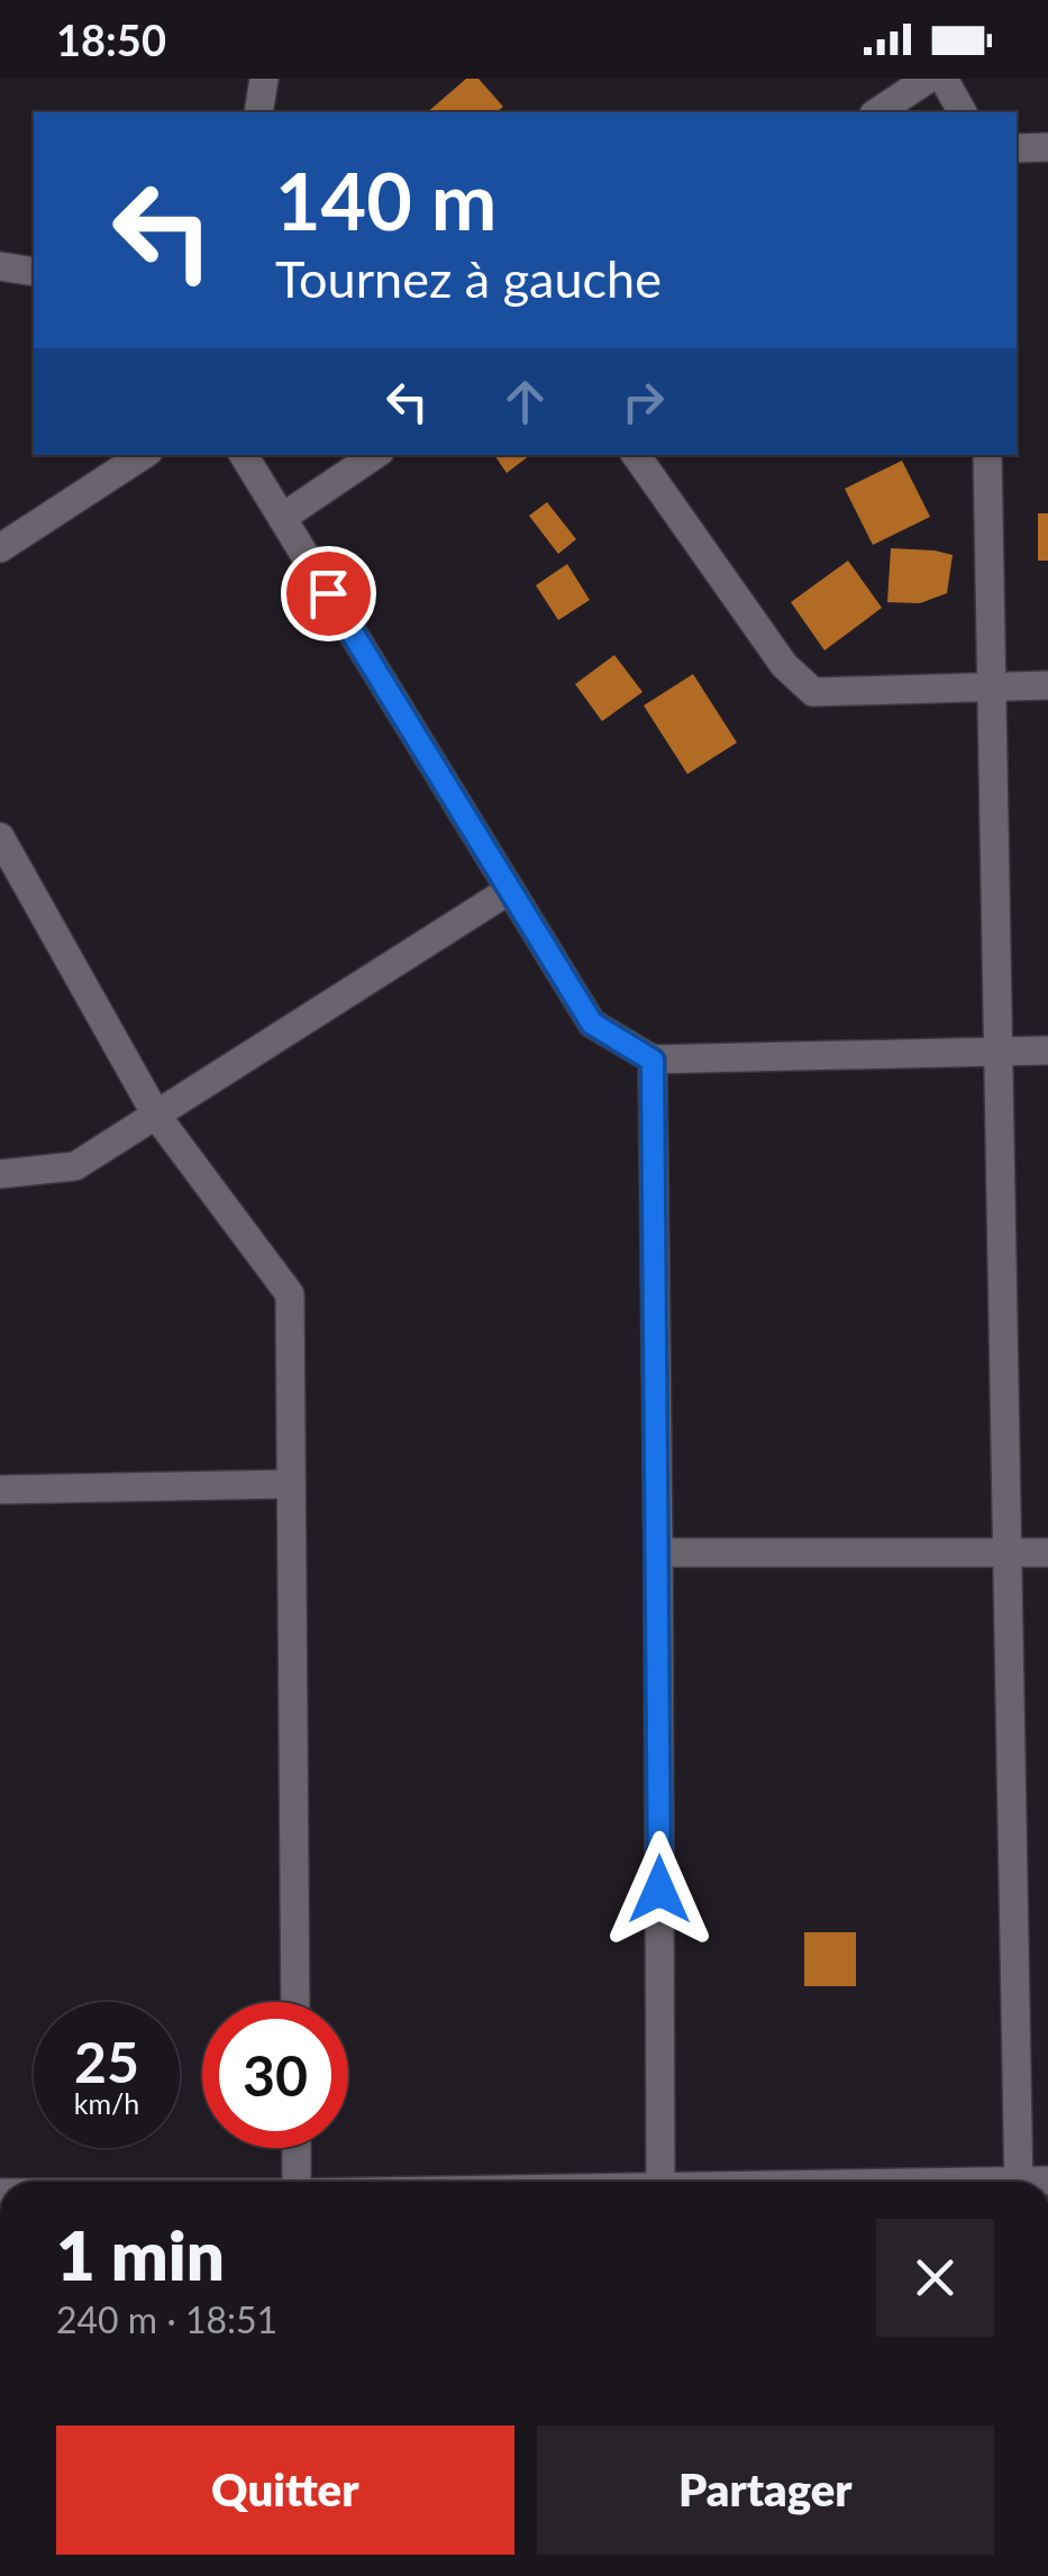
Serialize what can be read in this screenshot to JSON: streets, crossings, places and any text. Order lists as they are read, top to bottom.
{
  "page": {
    "status": "18:50",
    "turn": ["140 m", "Tournez à gauche"],
    "speed": "25 km/h",
    "limit": "30",
    "heading": ["1 min", "240 m · 18:51"],
    "buttons": ["Quitter", "Partager"]
  }
}
